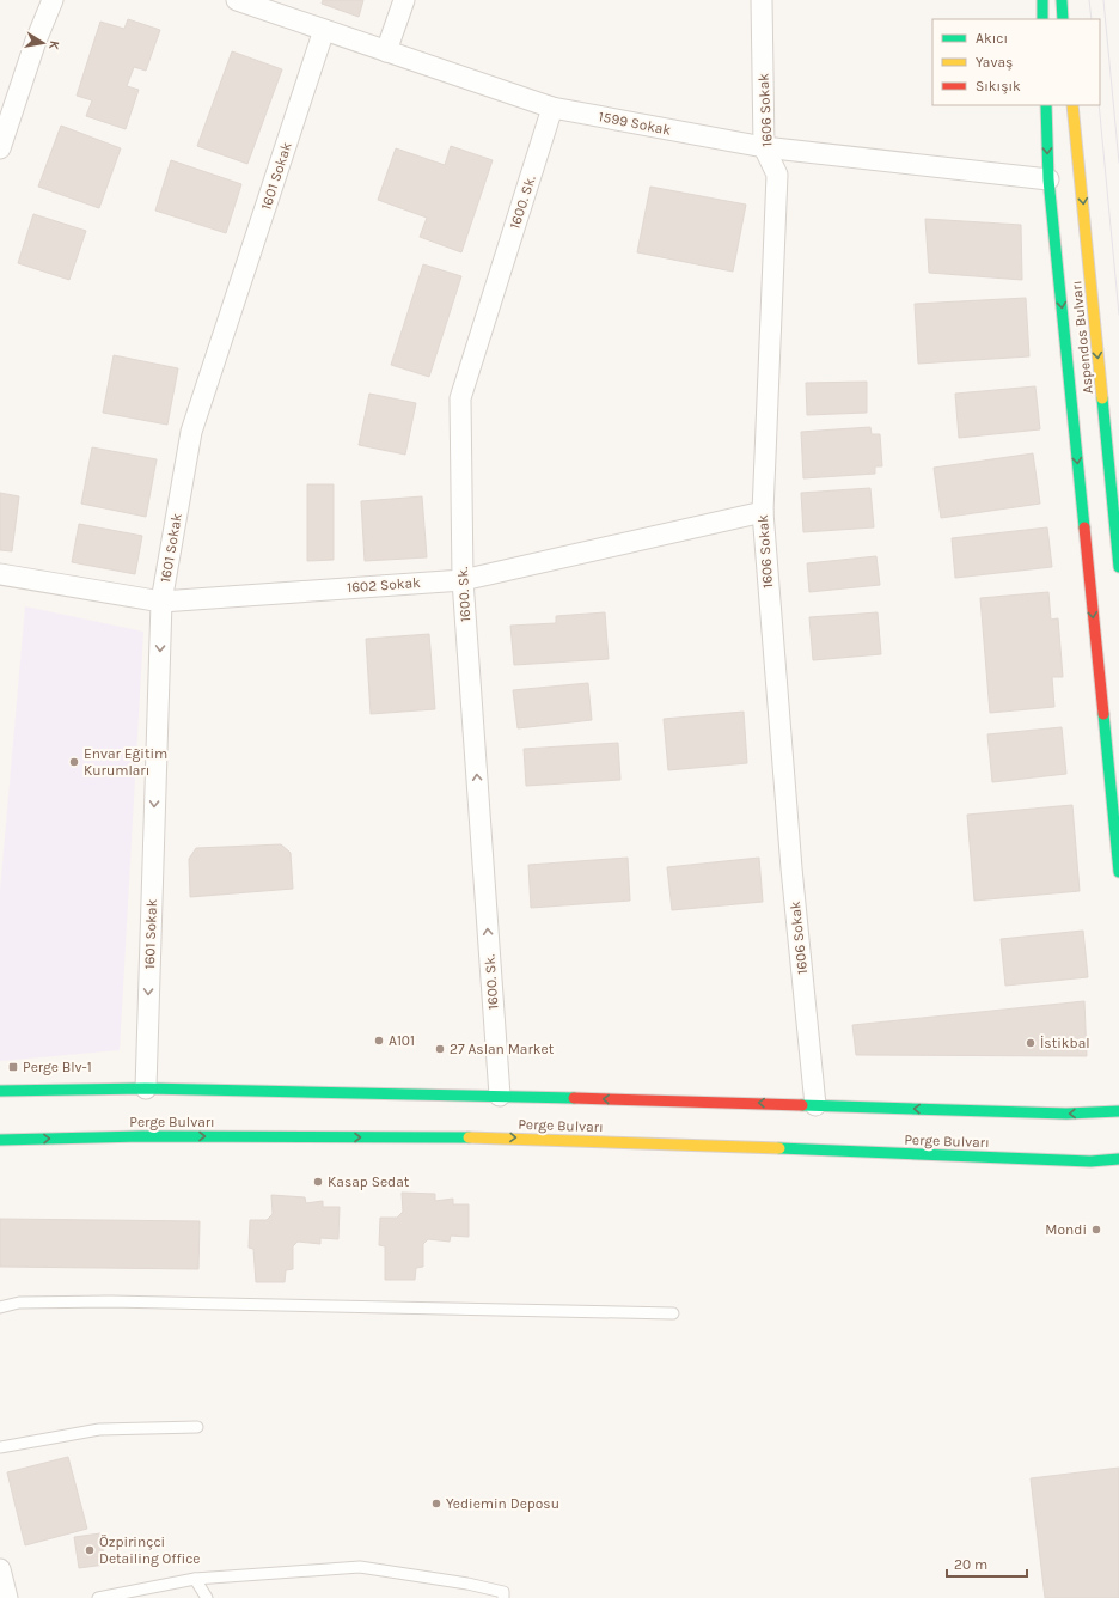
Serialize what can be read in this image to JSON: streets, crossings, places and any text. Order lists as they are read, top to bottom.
{
  "streets": {
    "main road": ["Aspendos Bulvarı", "Perge Bulvarı"],
    "street": [
      "1606 Sokak",
      "1599 Sokak",
      "1601 Sokak",
      "1600. Sk.",
      "1602 Sokak"
    ]
  },
  "crossings": [
    ["1606 Sokak", "1599 Sokak"],
    ["1606 Sokak", "1602 Sokak"],
    ["1606 Sokak", "Perge Bulvarı"],
    ["1599 Sokak", "1601 Sokak"],
    ["1599 Sokak", "1600. Sk."],
    ["1601 Sokak", "1602 Sokak"],
    ["1601 Sokak", "Perge Bulvarı"],
    ["1600. Sk.", "1602 Sokak"],
    ["1600. Sk.", "Perge Bulvarı"]
  ],
  "one_way": ["1601 Sokak", "1600. Sk."],
  "places": {
    "other": [
      "Envar Eğitim Kurumları",
      "A101",
      "İstikbal",
      "27 Aslan Market",
      "Kasap Sedat",
      "Mondi",
      "Yediemin Deposu",
      "Özpirinçci Detailing Office"
    ],
    "transit": ["Perge Blv-1"]
  },
  "legend": ["Akıcı", "Yavaş", "Sıkışık"],
  "scale_bar": "20 m",
  "north": "right"
}
